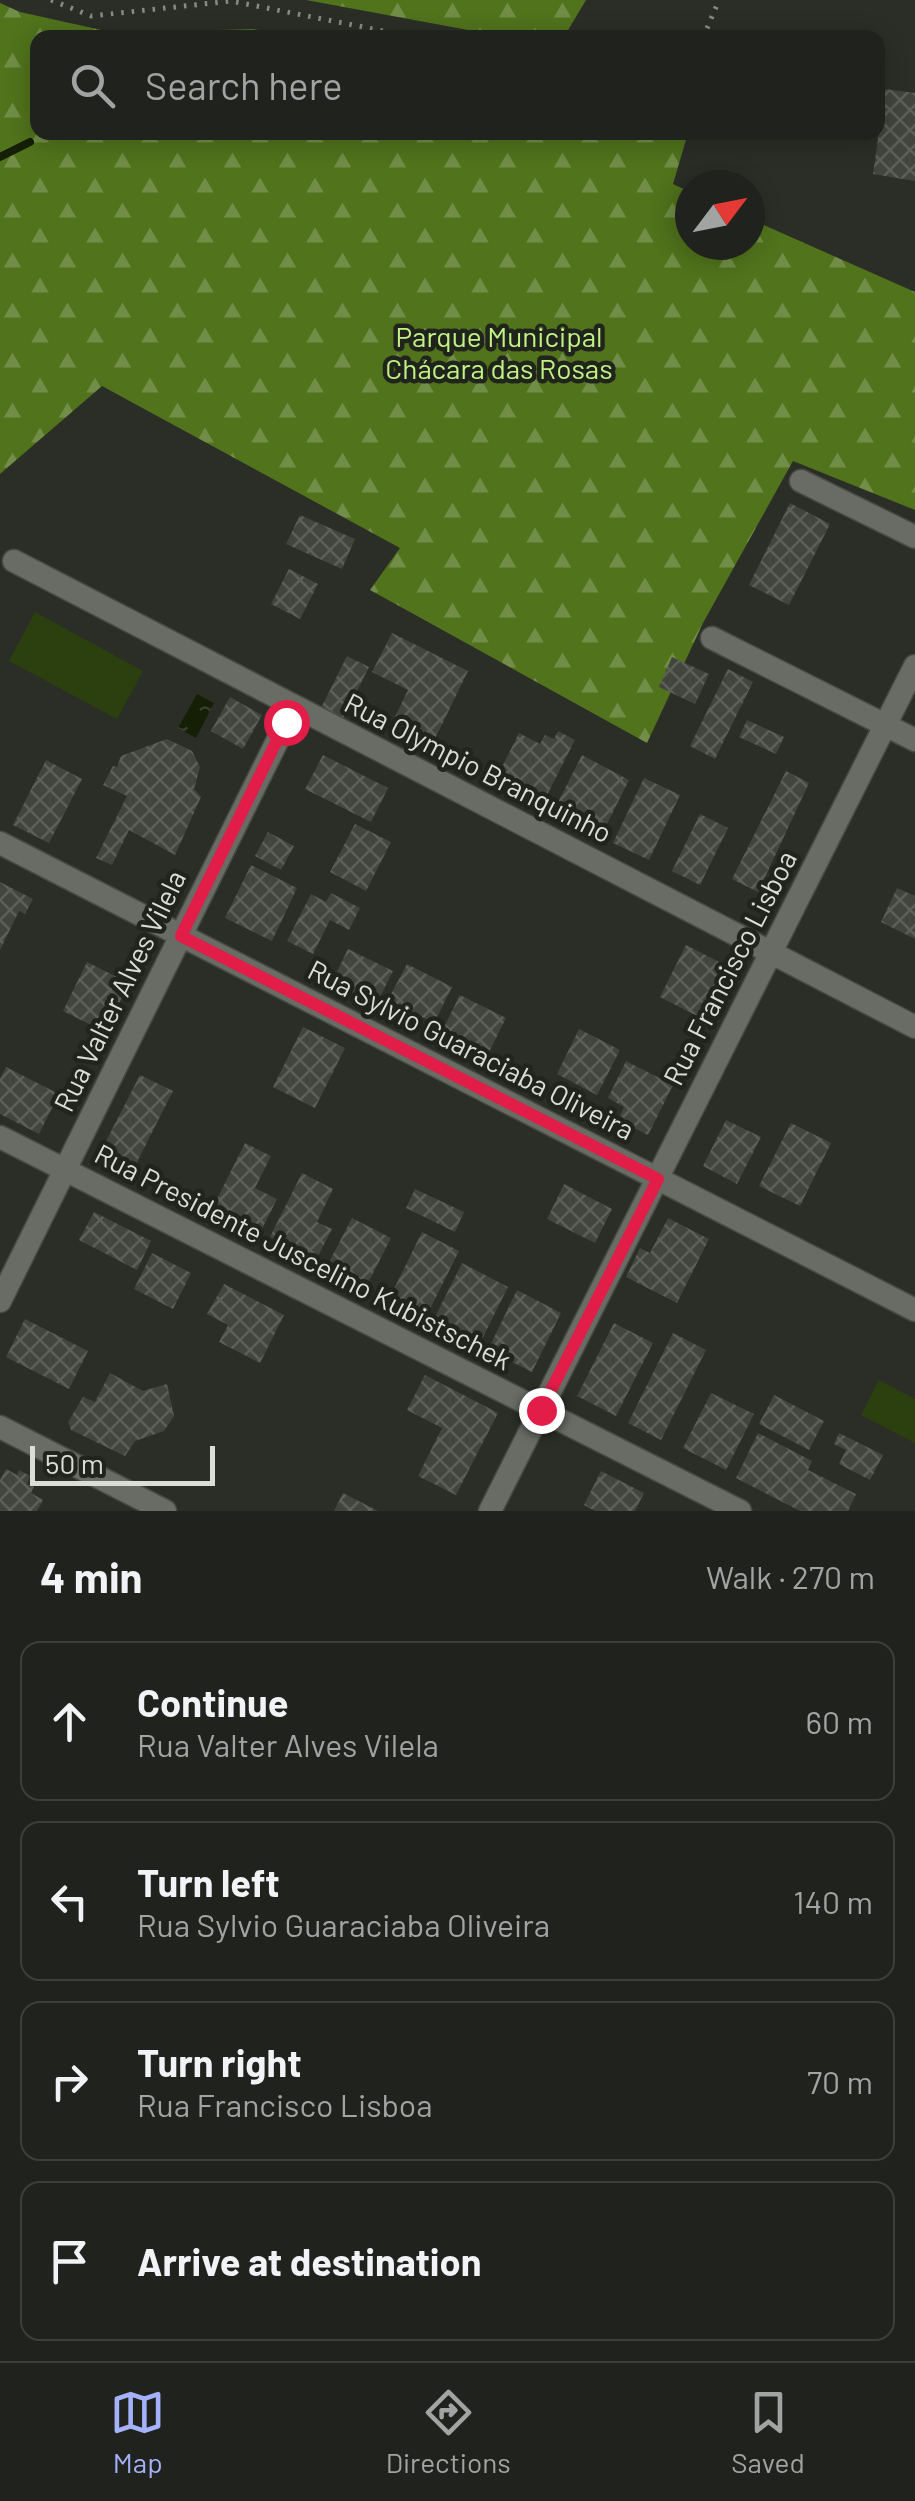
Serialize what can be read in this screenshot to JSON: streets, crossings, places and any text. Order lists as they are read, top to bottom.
{
  "streets": {
    "street": [
      "Rua Olympio Branquinho",
      "Rua Francisco Lisboa",
      "Rua Valter Alves Vilela",
      "Rua Sylvio Guaraciaba Oliveira",
      "Rua Presidente Juscelino Kubistschek"
    ]
  },
  "crossings": [
    ["Rua Olympio Branquinho", "Rua Francisco Lisboa"],
    ["Rua Olympio Branquinho", "Rua Valter Alves Vilela"],
    ["Rua Francisco Lisboa", "Rua Sylvio Guaraciaba Oliveira"],
    ["Rua Francisco Lisboa", "Rua Presidente Juscelino Kubistschek"],
    ["Rua Valter Alves Vilela", "Rua Sylvio Guaraciaba Oliveira"],
    ["Rua Valter Alves Vilela", "Rua Presidente Juscelino Kubistschek"]
  ],
  "parks": ["Parque Municipal Chácara das Rosas"],
  "scale_bar": "50 m",
  "north": "top right",
  "page": {
    "search": "Search here",
    "scale": "50 m",
    "heading": ["4 min", "Walk · 270 m"],
    "list": [
      ["Continue", "Rua Valter Alves Vilela", "60 m"],
      ["Turn left", "Rua Sylvio Guaraciaba Oliveira", "140 m"],
      ["Turn right", "Rua Francisco Lisboa", "70 m"],
      "Arrive at destination"
    ],
    "nav": ["Map", "Directions", "Saved"]
  }
}
